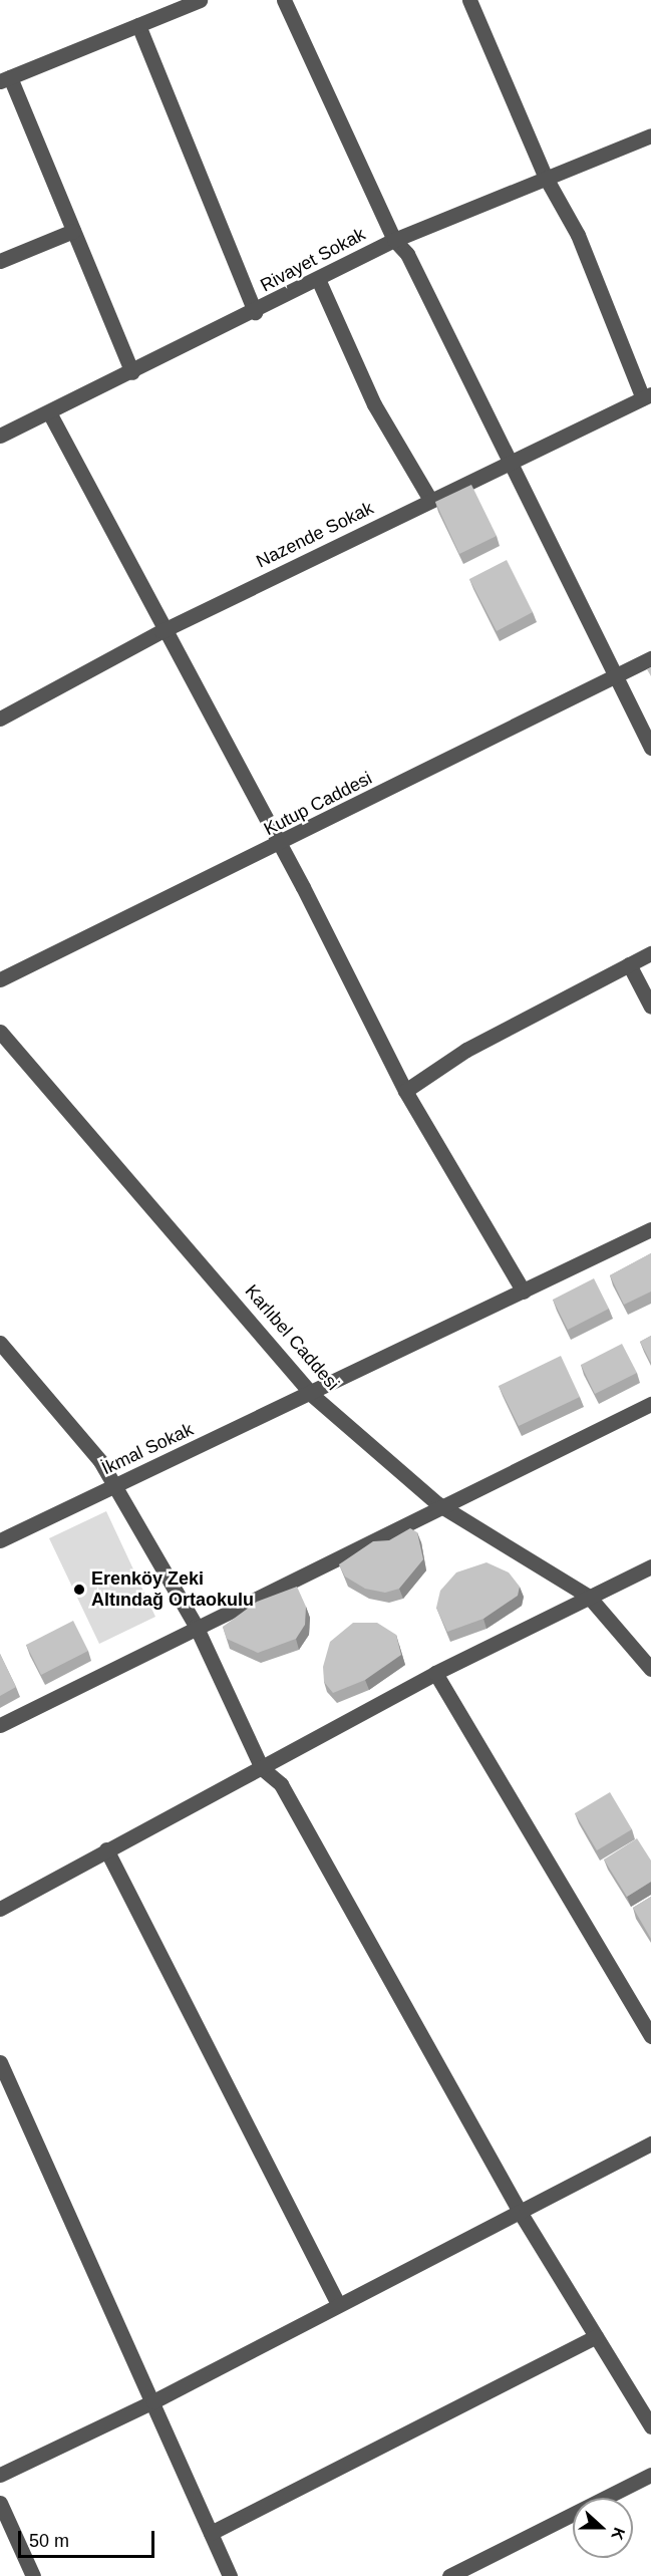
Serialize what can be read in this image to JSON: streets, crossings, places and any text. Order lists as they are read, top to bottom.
{
  "streets": {
    "street": [
      "Rivayet Sokak",
      "Nazende Sokak",
      "Kutup Caddesi",
      "Karlıbel Caddesi",
      "İkmal Sokak"
    ]
  },
  "crossings": [
    ["Karlıbel Caddesi", "İkmal Sokak"]
  ],
  "places": ["Erenköy Zeki Altındağ Ortaokulu"],
  "scale_bar": "50 m",
  "north": "right"
}
